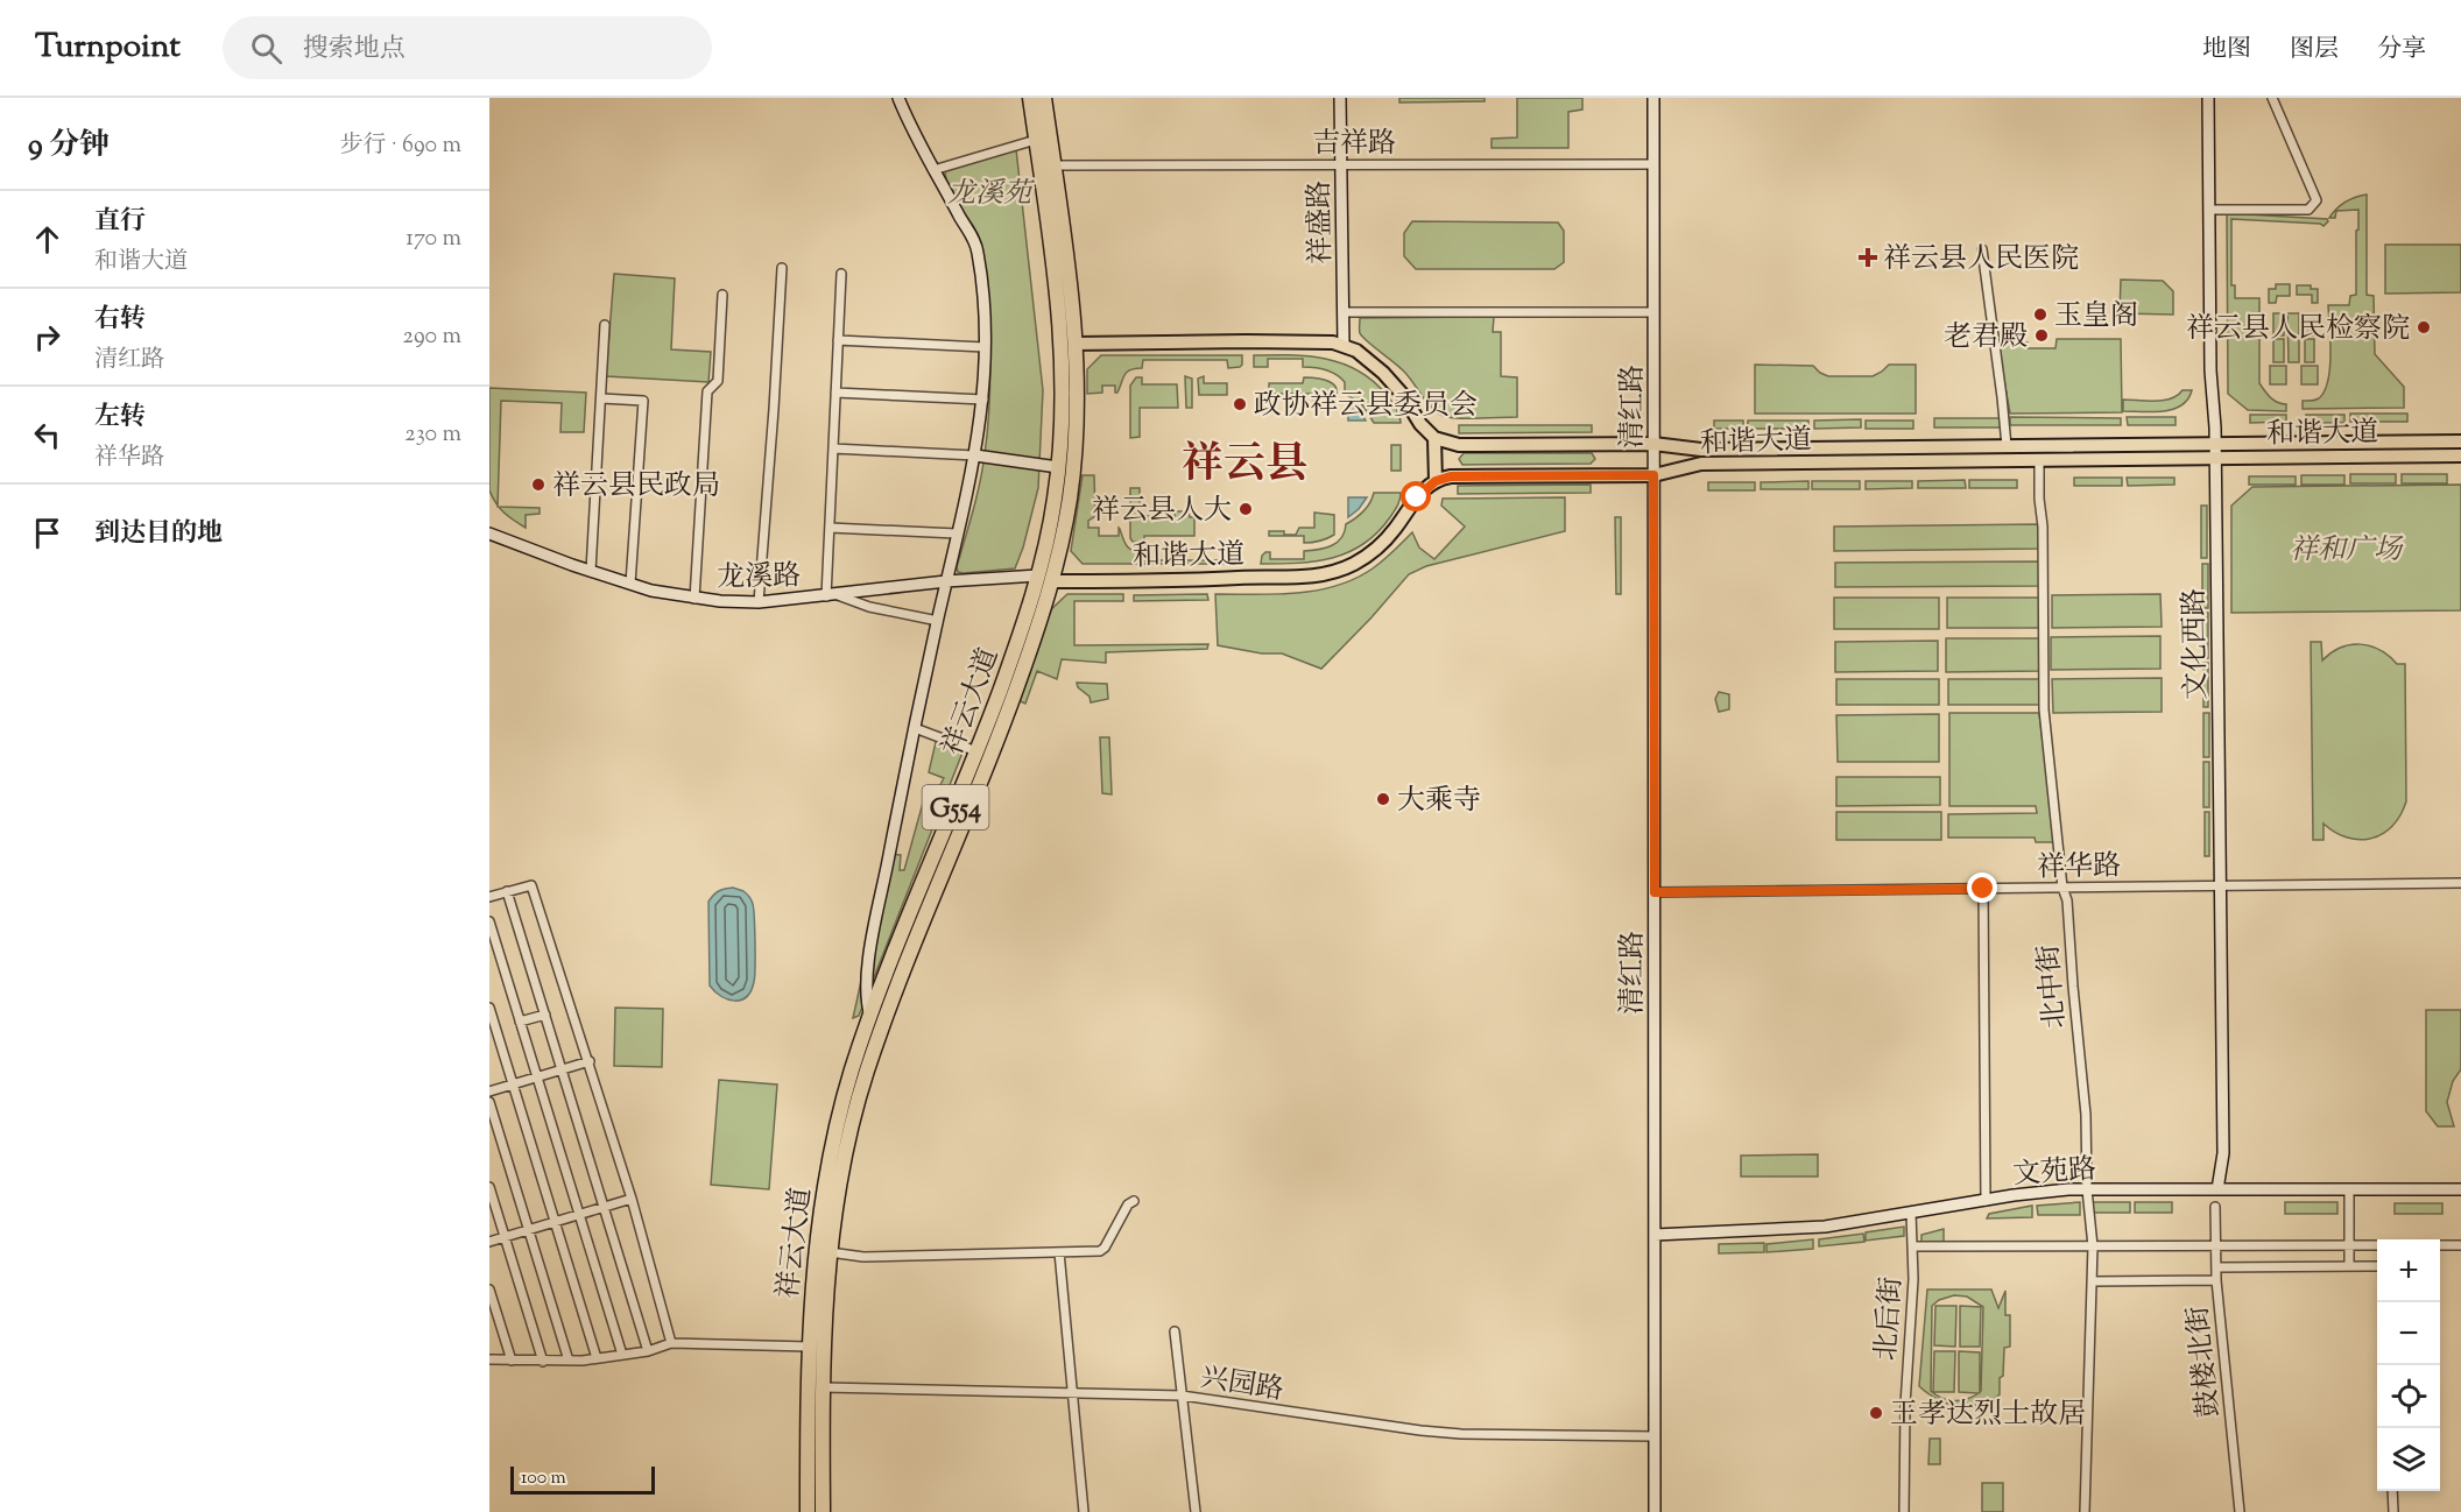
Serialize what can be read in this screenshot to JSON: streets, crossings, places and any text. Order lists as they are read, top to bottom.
{
  "streets": {
    "highway": ["祥云大道", "G554"],
    "main road": ["和谐大道"],
    "street": [
      "吉祥路",
      "祥盛路",
      "清红路",
      "龙溪路",
      "文化西路",
      "祥华路",
      "北中街",
      "文苑路",
      "北后街",
      "鼓楼北街",
      "兴园路"
    ]
  },
  "crossings": [
    ["吉祥路", "祥盛路"],
    ["吉祥路", "清红路"],
    ["吉祥路", "祥云大道"],
    ["清红路", "和谐大道"],
    ["清红路", "祥华路"],
    ["清红路", "文苑路"],
    ["清红路", "兴园路"],
    ["和谐大道", "龙溪路"],
    ["和谐大道", "文化西路"],
    ["和谐大道", "祥云大道"],
    ["和谐大道", "北中街"],
    ["龙溪路", "祥云大道"],
    ["文化西路", "祥华路"],
    ["文化西路", "文苑路"],
    ["祥云大道", "兴园路"],
    ["祥华路", "北中街"],
    ["北中街", "文苑路"],
    ["文苑路", "北后街"]
  ],
  "districts": ["祥云县"],
  "parks": ["龙溪苑", "祥和广场"],
  "places": {
    "health": ["祥云县人民医院"],
    "other": [
      "玉皇阁",
      "祥云县人民检察院",
      "老君殿",
      "政协祥云县委员会",
      "祥云县民政局",
      "祥云县人大",
      "大乘寺",
      "王孝达烈士故居"
    ]
  },
  "scale_bar": "100 m",
  "page": {
    "header": "Turnpoint",
    "search": "搜索地点",
    "nav": ["地图", "图层", "分享"],
    "heading": ["9 分钟", "步行 · 690 m"],
    "list": [
      ["直行", "和谐大道", "170 m"],
      ["右转", "清红路", "290 m"],
      ["左转", "祥华路", "230 m"],
      "到达目的地"
    ],
    "map_buttons": ["+", "−"],
    "scale": "100 m"
  }
}
